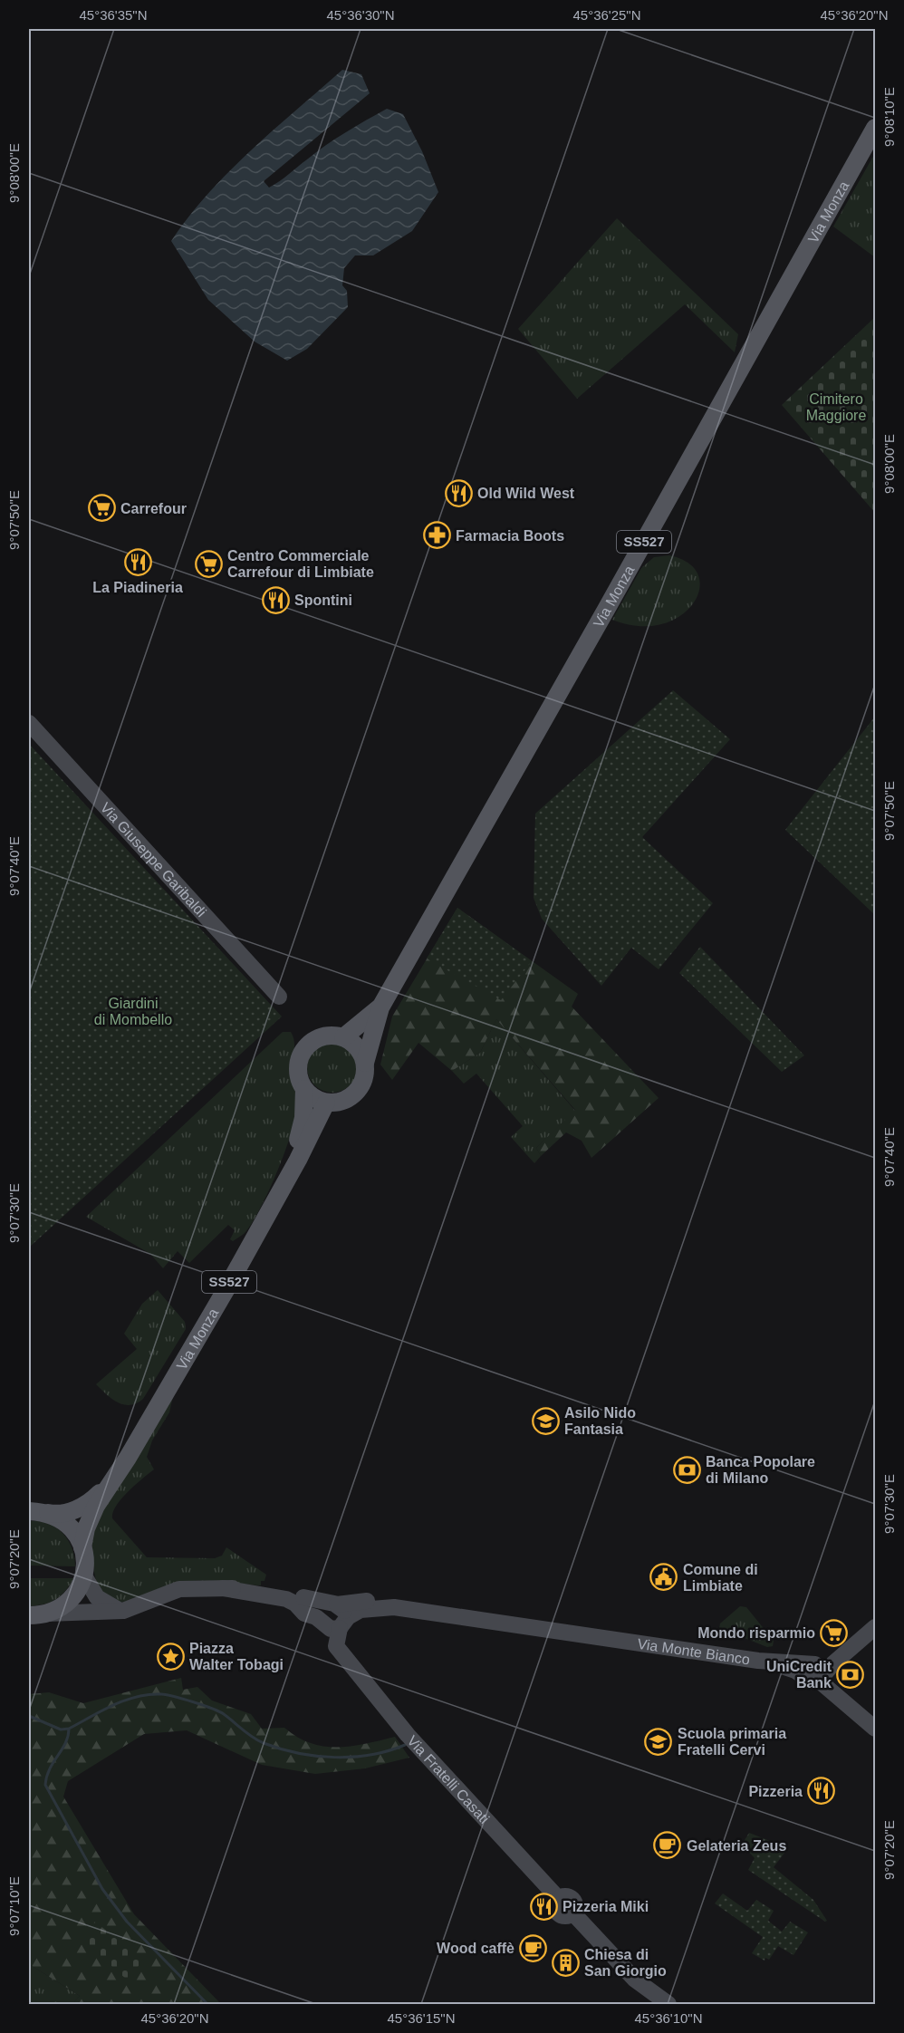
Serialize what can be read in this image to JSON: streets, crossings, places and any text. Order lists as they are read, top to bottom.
{
  "streets": {
    "main road": ["Via Monza", "SS527"],
    "street": ["Via Giuseppe Garibaldi", "Via Monte Bianco", "Via Fratelli Casati"]
  },
  "crossings": [
    ["Via Monza", "SS527"],
    ["Via Monte Bianco", "Via Fratelli Casati"]
  ],
  "parks": ["Cimitero Maggiore", "Giardini di Mombello"],
  "places": {
    "restaurant": [
      "Old Wild West",
      "La Piadineria",
      "Spontini",
      "Pizzeria",
      "Pizzeria Miki"
    ],
    "supermarket": ["Carrefour", "Centro Commerciale Carrefour di Limbiate", "Mondo risparmio"],
    "pharmacy": ["Farmacia Boots"],
    "school or university": ["Asilo Nido Fantasia", "Scuola primaria Fratelli Cervi"],
    "bank": ["Banca Popolare di Milano", "UniCredit Bank"],
    "public building": ["Comune di Limbiate"],
    "place": ["Piazza Walter Tobagi"],
    "cafe": ["Gelateria Zeus", "Wood caffè"],
    "building": ["Chiesa di San Giorgio"]
  },
  "coordinates": [
    "45°36'35\"N",
    "45°36'30\"N",
    "45°36'25\"N",
    "45°36'20\"N",
    "9°08'10\"E",
    "9°08'00\"E",
    "9°07'50\"E",
    "9°07'40\"E",
    "9°07'30\"E",
    "9°07'20\"E",
    "9°07'10\"E",
    "45°36'15\"N",
    "45°36'10\"N"
  ]
}
